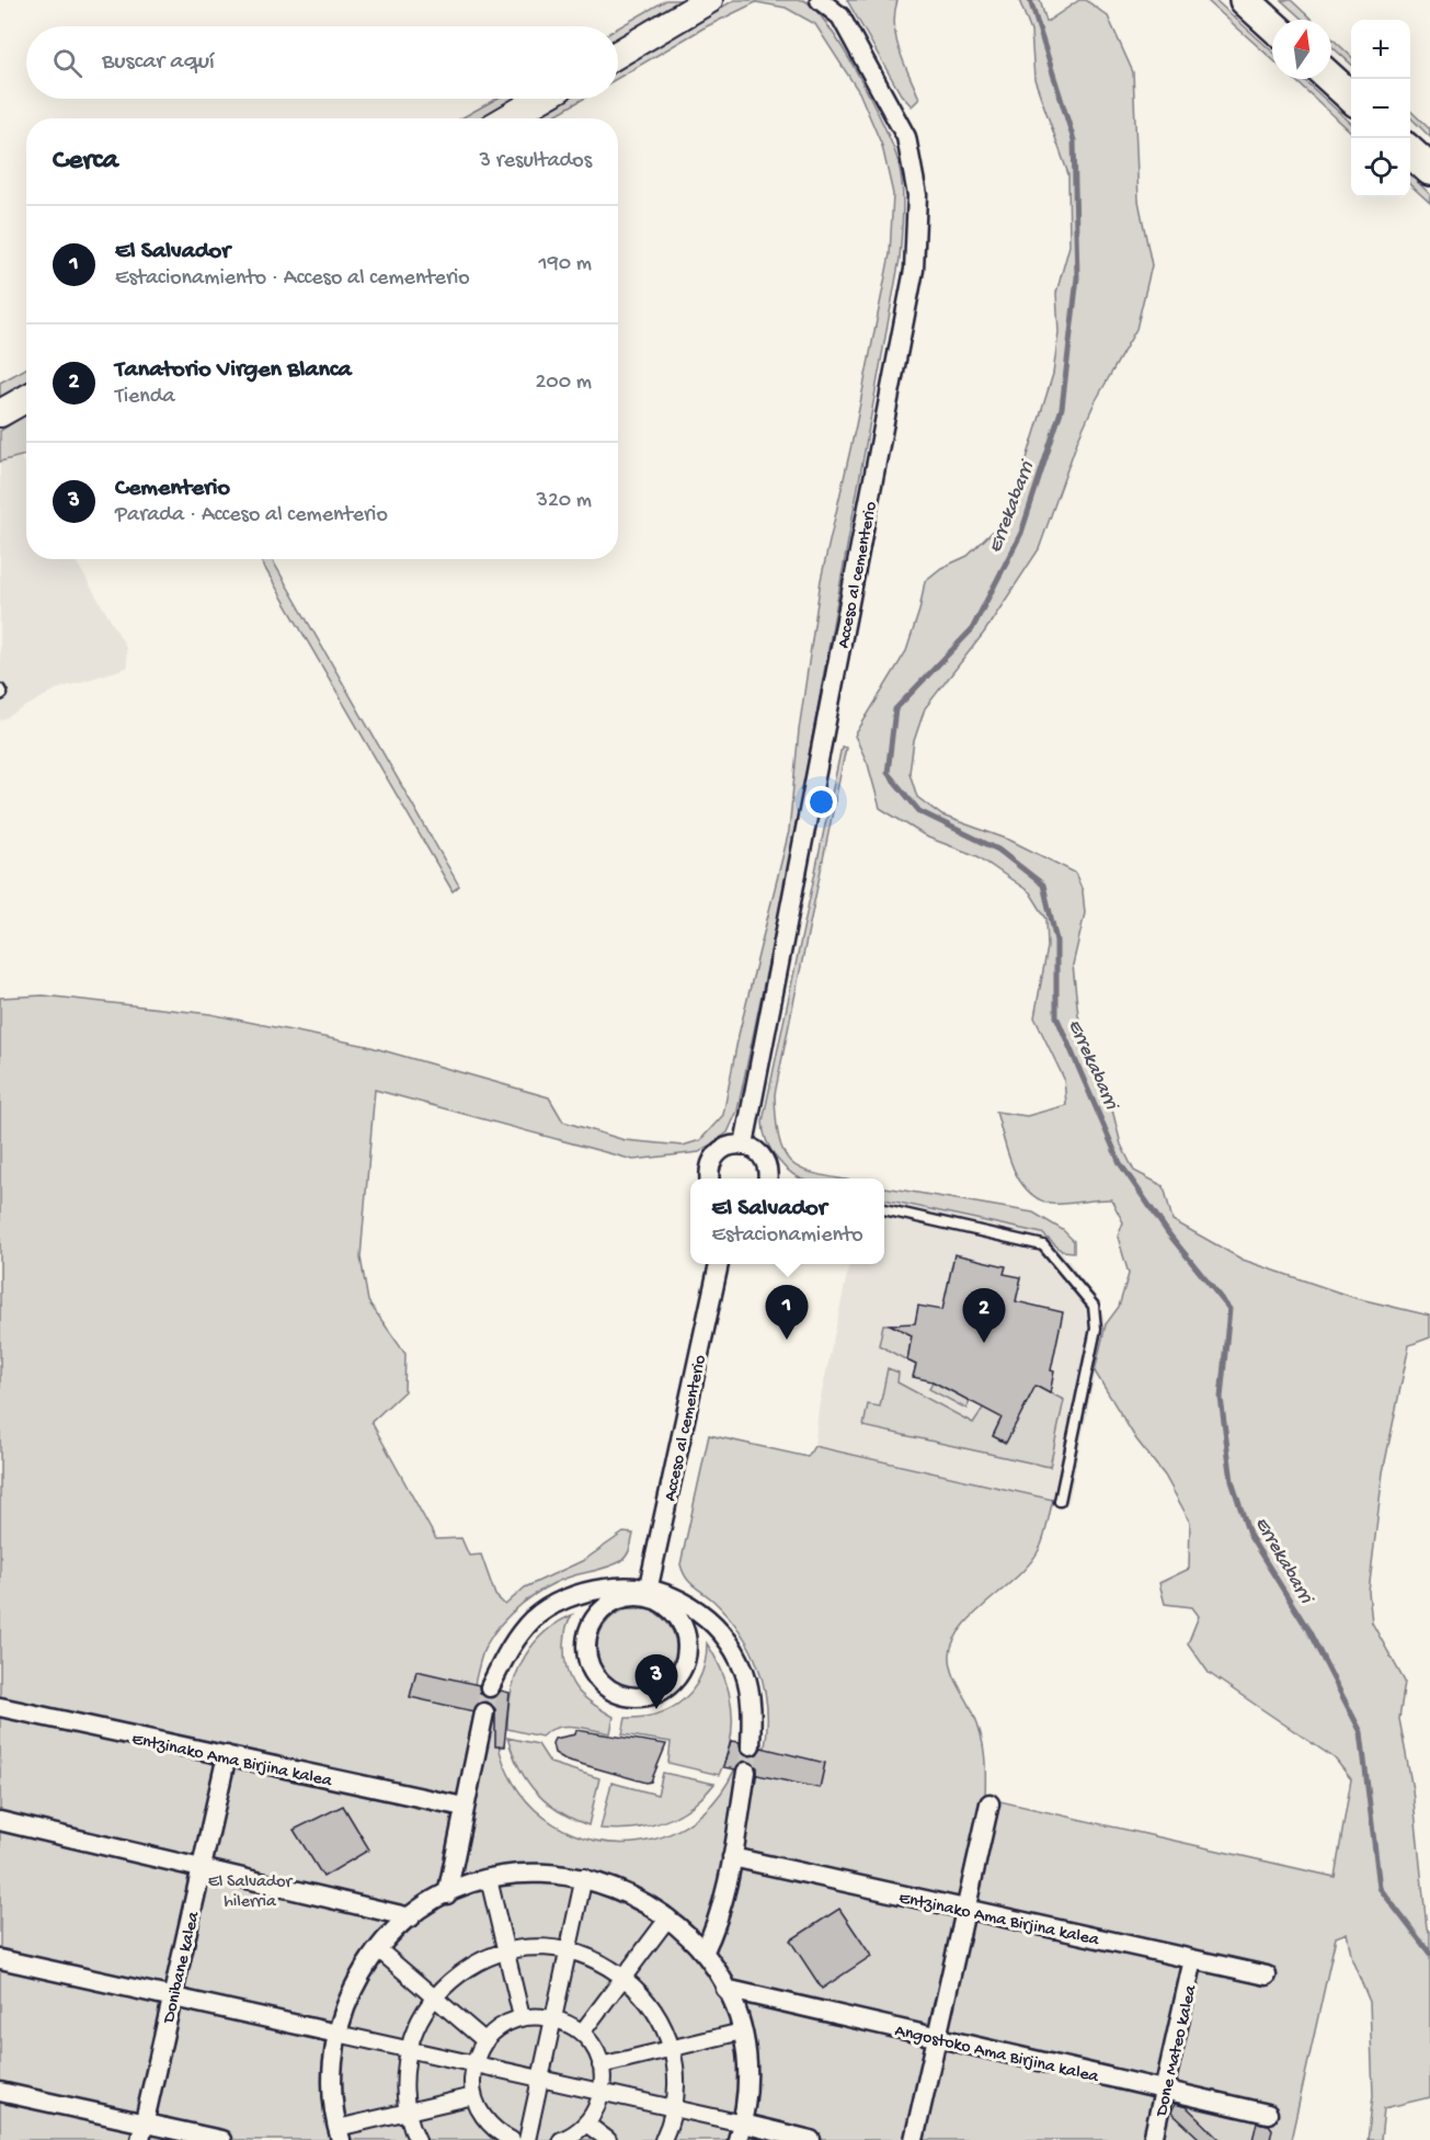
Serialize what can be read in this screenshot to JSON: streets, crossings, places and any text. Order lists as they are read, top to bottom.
{
  "streets": {
    "street": [
      "Acceso al cementerio",
      "Entzinako Ama Birjina kalea",
      "Donibane kalea",
      "Done Mateo kalea",
      "Angostoko Ama Birjina kalea"
    ]
  },
  "crossings": [
    ["Entzinako Ama Birjina kalea", "Donibane kalea"],
    ["Entzinako Ama Birjina kalea", "Done Mateo kalea"],
    ["Done Mateo kalea", "Angostoko Ama Birjina kalea"]
  ],
  "water": ["Errekabarri"],
  "parks": ["El Salvador hilerria"],
  "north": "top",
  "page": {
    "map_buttons": ["+", "−"],
    "search": "Buscar aquí",
    "heading": ["Cerca", "3 resultados"],
    "list": [
      {
        "mark": "1",
        "name": "El Salvador",
        "note": "Estacionamiento · Acceso al cementerio",
        "value": "190 m"
      },
      {
        "mark": "2",
        "name": "Tanatorio Virgen Blanca",
        "note": "Tienda",
        "value": "200 m"
      },
      {
        "mark": "3",
        "name": "Cementerio",
        "note": "Parada · Acceso al cementerio",
        "value": "320 m"
      }
    ],
    "popup": ["El Salvador", "Estacionamiento"],
    "pins": ["1", "2", "3"]
  }
}
